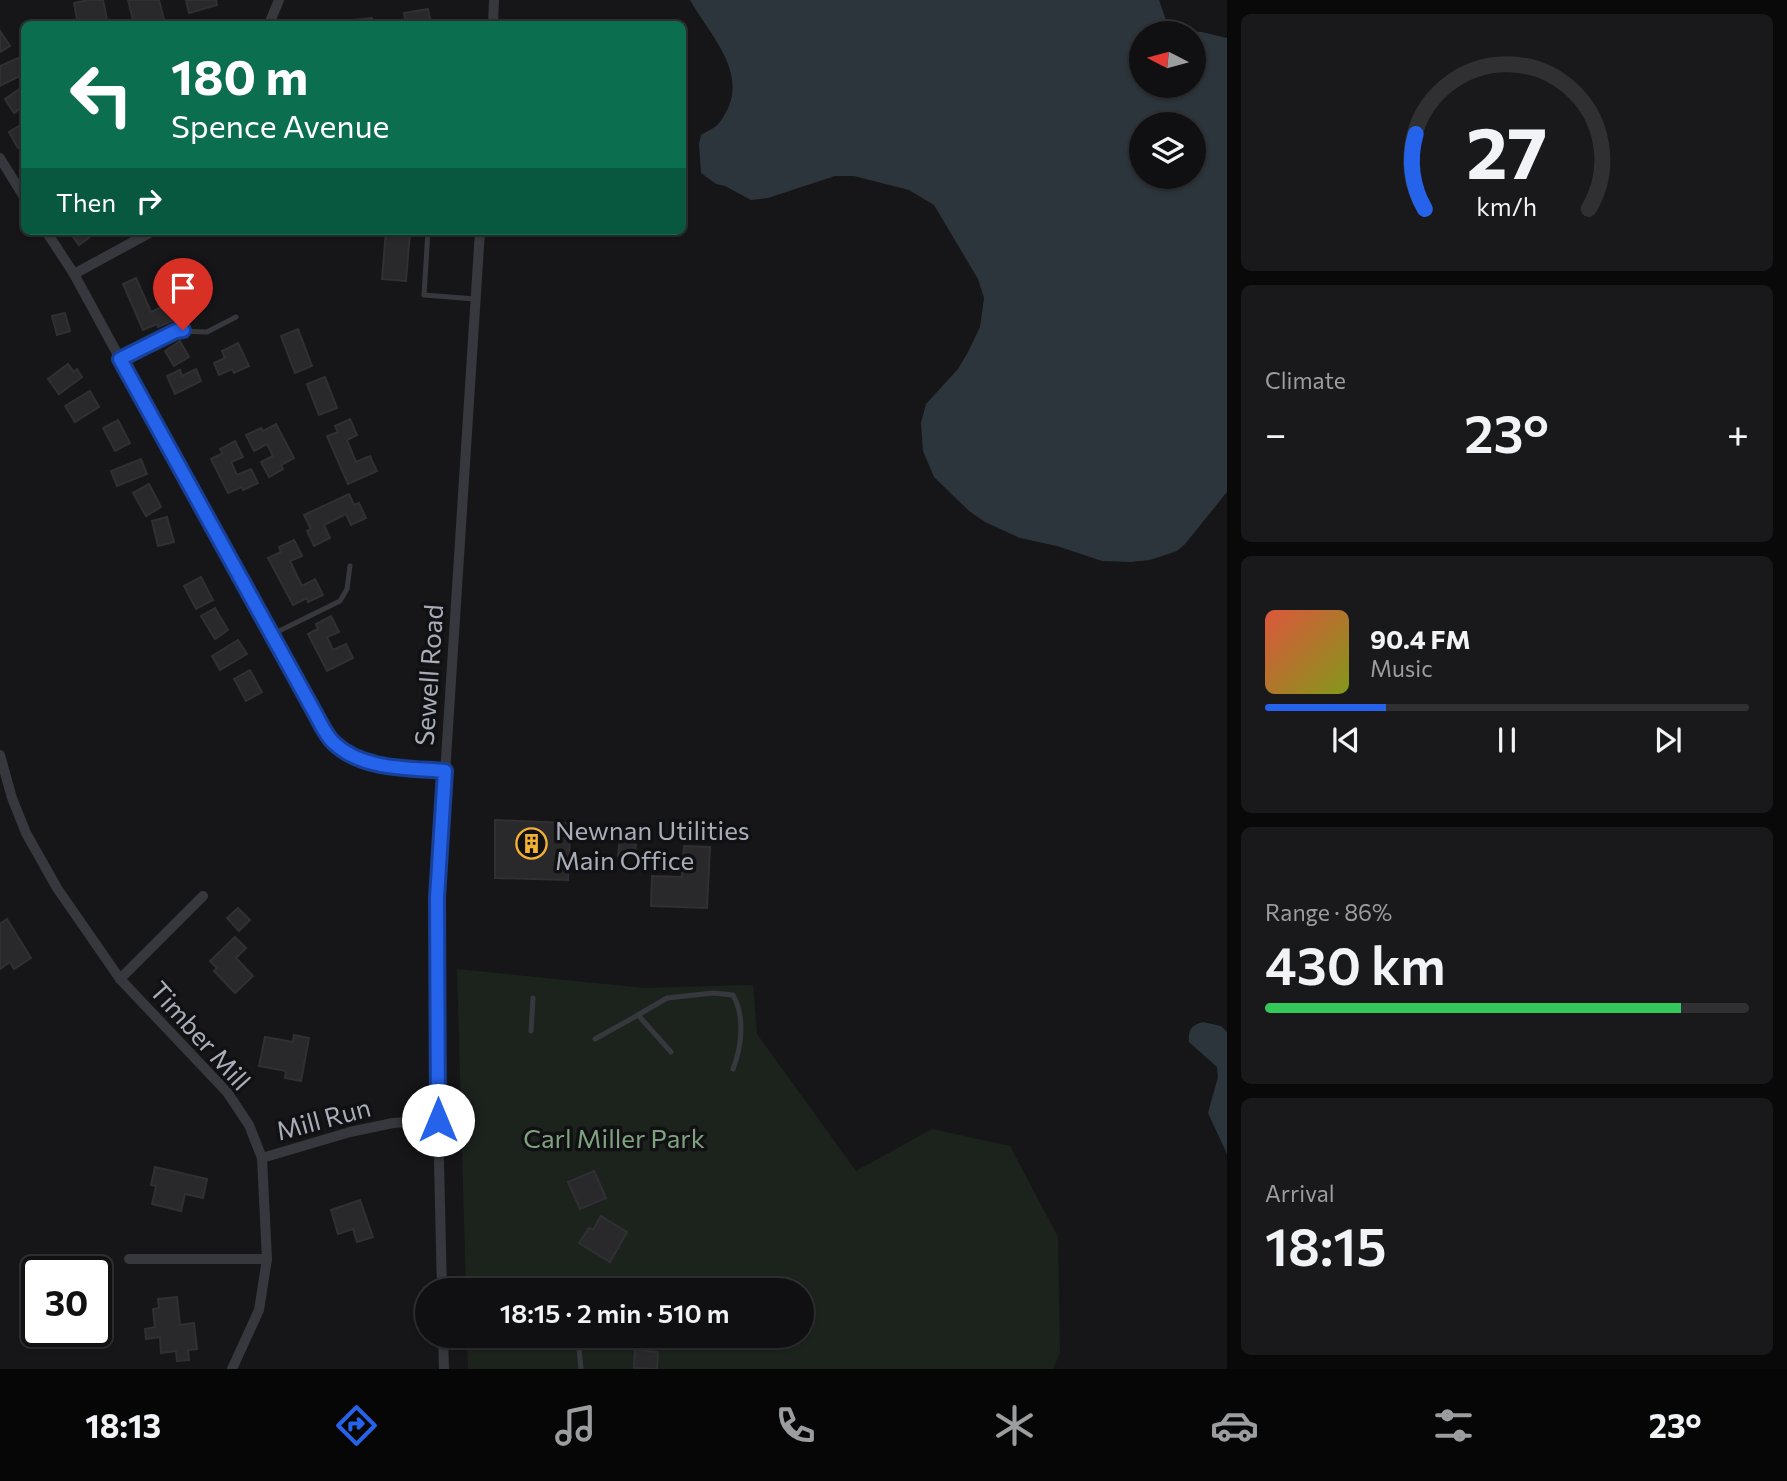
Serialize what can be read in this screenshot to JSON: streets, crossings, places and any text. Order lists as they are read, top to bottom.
{
  "streets": {
    "street": ["Sewell Road", "Timber Mill", "Mill Run"]
  },
  "crossings": [
    ["Sewell Road", "Mill Run"],
    ["Timber Mill", "Mill Run"]
  ],
  "parks": ["Carl Miller Park"],
  "places": {
    "building": ["Newnan Utilities Main Office"]
  },
  "north": "left",
  "page": {
    "turn": ["180 m", "Spence Avenue"],
    "then": "Then",
    "tile": [
      "Climate",
      ["Range · 86%", "430 km"],
      ["Arrival", "18:15"]
    ],
    "heat": ["−", "23°", "+"],
    "song": ["90.4 FM", "Music"],
    "limit": "30",
    "trip": "18:15 · 2 min · 510 m",
    "tabs": ["18:13", "23°"],
    "gauge": ["27", "km/h"]
  }
}
